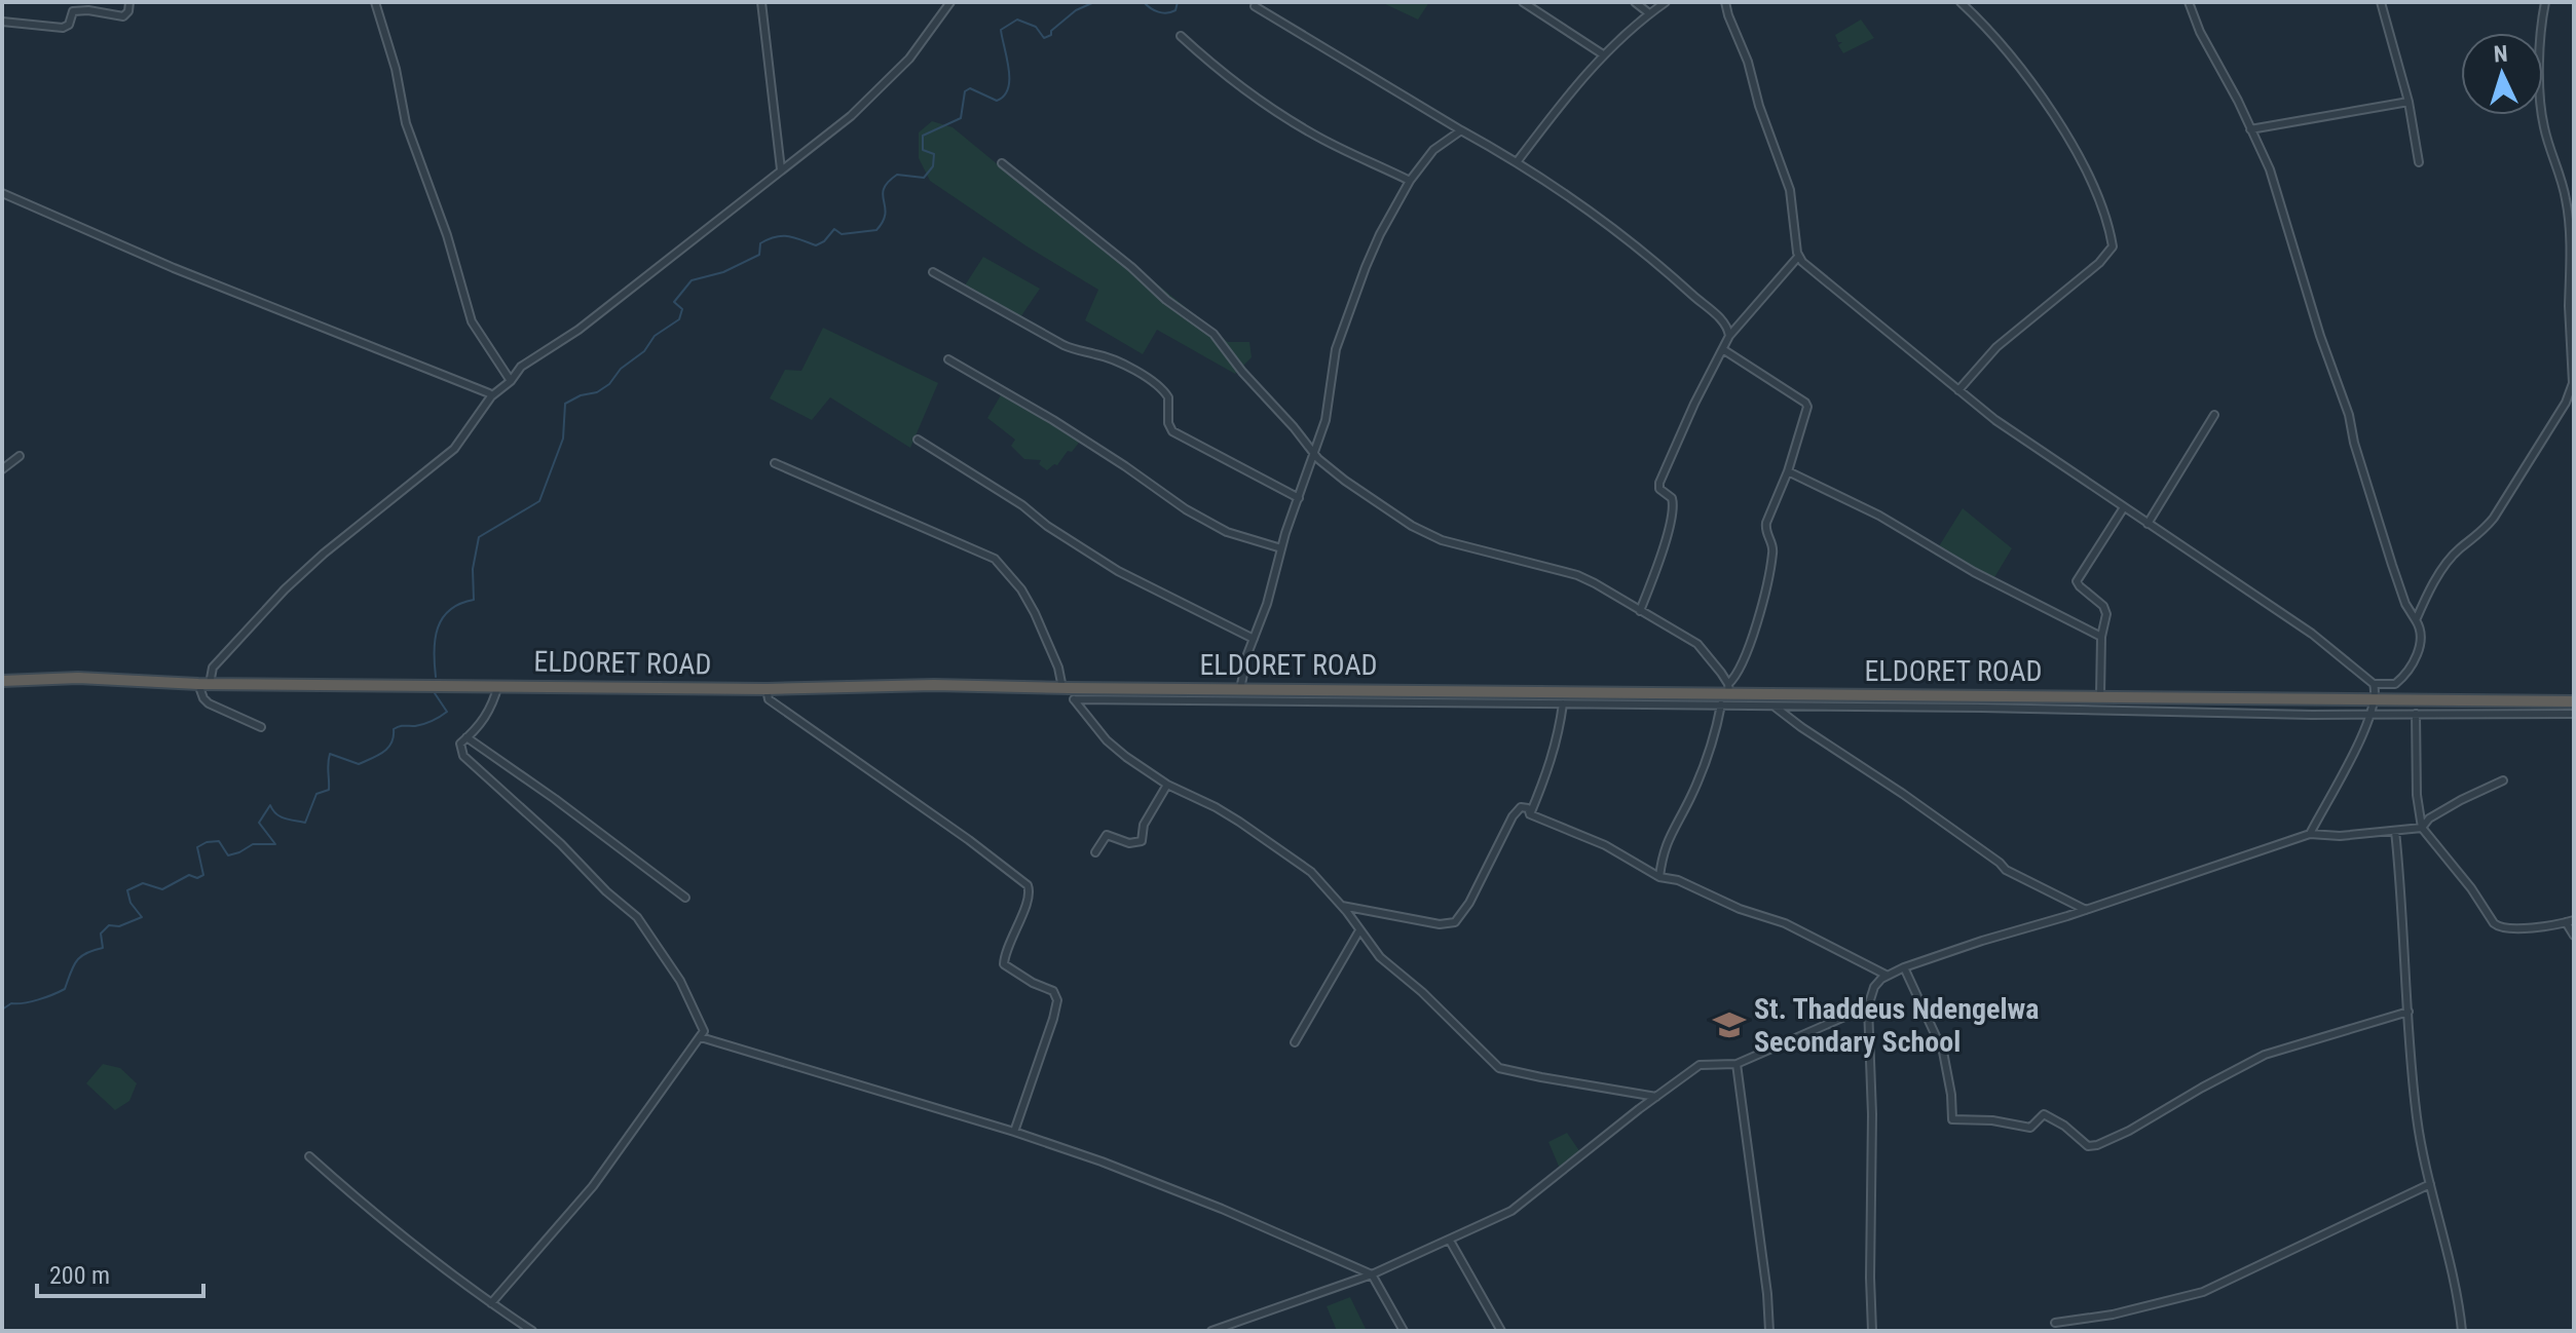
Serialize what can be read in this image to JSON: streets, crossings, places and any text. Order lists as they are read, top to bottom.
{
  "streets": {
    "highway": ["ELDORET ROAD"]
  },
  "places": {
    "school or university": ["St. Thaddeus Ndengelwa Secondary School"]
  },
  "scale_bar": "200 m",
  "north": "top"
}
